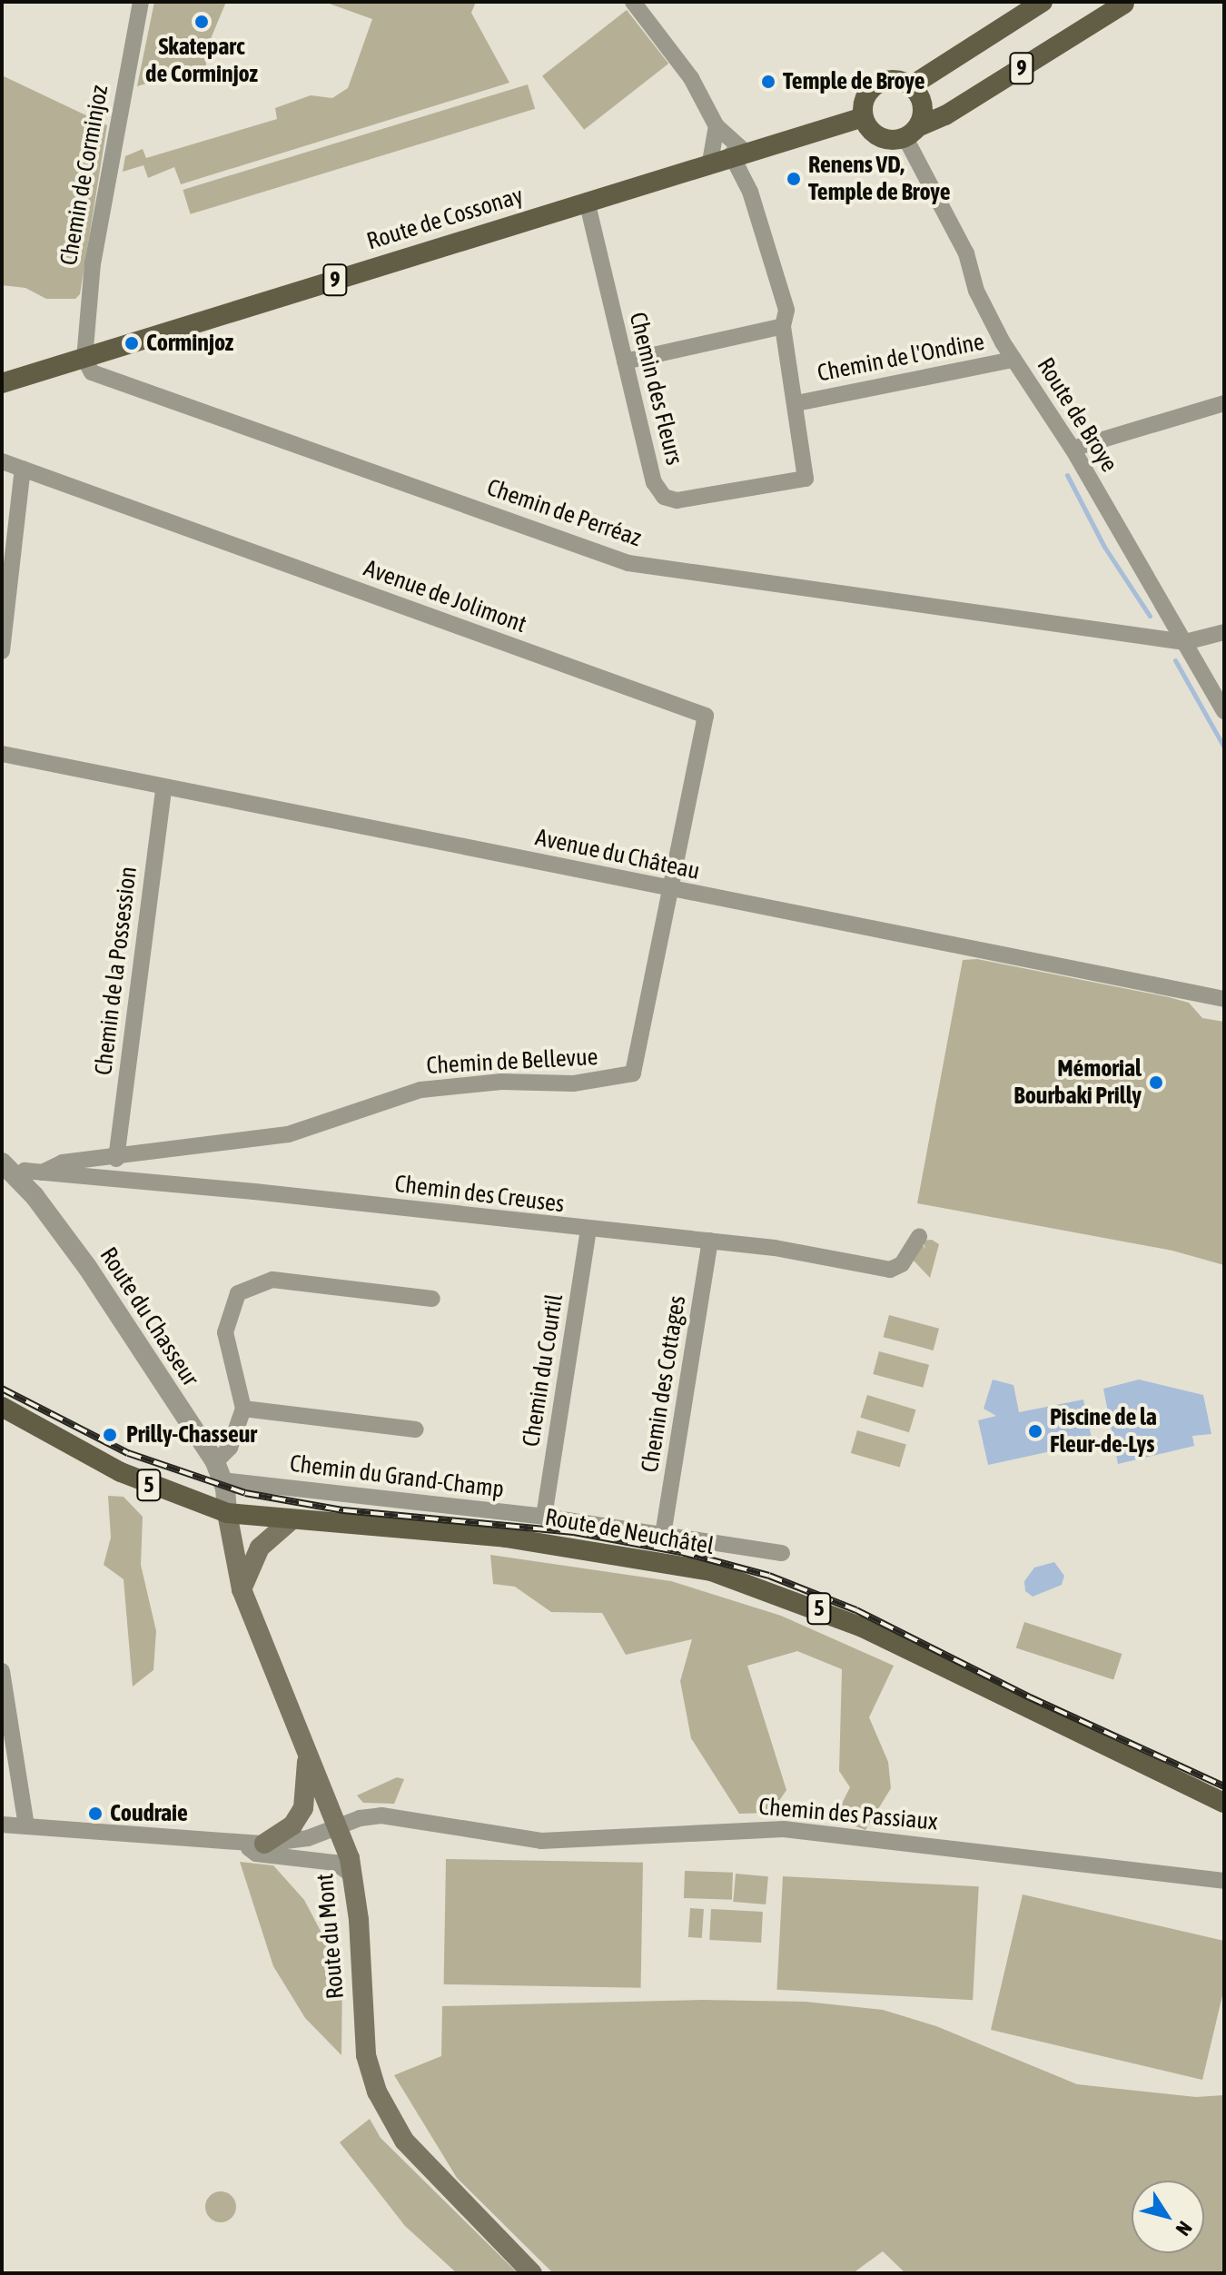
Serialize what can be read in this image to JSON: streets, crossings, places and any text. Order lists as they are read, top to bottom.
{
  "streets": {
    "main road": [
      "9",
      "Route de Cossonay",
      "5",
      "Route de Neuchâtel",
      "Route du Mont"
    ],
    "street": [
      "Chemin de Corminjoz",
      "Chemin de l'Ondine",
      "Chemin des Fleurs",
      "Route de Broye",
      "Chemin de Perréaz",
      "Avenue de Jolimont",
      "Avenue du Château",
      "Chemin de la Possession",
      "Chemin de Bellevue",
      "Chemin des Creuses",
      "Route du Chasseur",
      "Chemin du Courtil",
      "Chemin des Cottages",
      "Chemin du Grand-Champ",
      "Chemin des Passiaux"
    ]
  },
  "crossings": [
    ["9", "Route de Cossonay"],
    ["9", "Route de Broye"],
    ["Chemin de Corminjoz", "Route de Cossonay"],
    ["Chemin de Corminjoz", "Chemin de Perréaz"],
    ["Route de Cossonay", "Chemin des Fleurs"],
    ["Route de Cossonay", "Route de Broye"],
    ["Route de Cossonay", "Chemin de Perréaz"],
    ["Chemin de l'Ondine", "Chemin des Fleurs"],
    ["Chemin de l'Ondine", "Route de Broye"],
    ["Route de Broye", "Chemin de Perréaz"],
    ["Avenue de Jolimont", "Avenue du Château"],
    ["Avenue de Jolimont", "Chemin de Bellevue"],
    ["Avenue du Château", "Chemin de la Possession"],
    ["Avenue du Château", "Chemin de Bellevue"],
    ["Chemin de la Possession", "Chemin de Bellevue"],
    ["Chemin de Bellevue", "Chemin des Creuses"],
    ["Chemin des Creuses", "Route du Chasseur"],
    ["Chemin des Creuses", "Chemin du Courtil"],
    ["Chemin des Creuses", "Chemin des Cottages"],
    ["Route du Chasseur", "Chemin du Grand-Champ"],
    ["Route du Chasseur", "Route de Neuchâtel"],
    ["Route du Chasseur", "Route du Mont"],
    ["Chemin du Courtil", "Chemin du Grand-Champ"],
    ["Chemin des Cottages", "Chemin du Grand-Champ"],
    ["Route de Neuchâtel", "Route du Mont"],
    ["Chemin des Passiaux", "Route du Mont"]
  ],
  "places": [
    "Skateparc de Corminjoz",
    "Temple de Broye",
    "Renens VD, Temple de Broye",
    "Corminjoz",
    "Mémorial Bourbaki Prilly",
    "Piscine de la Fleur-de-Lys",
    "Prilly-Chasseur",
    "Coudraie"
  ],
  "north": "bottom right"
}
